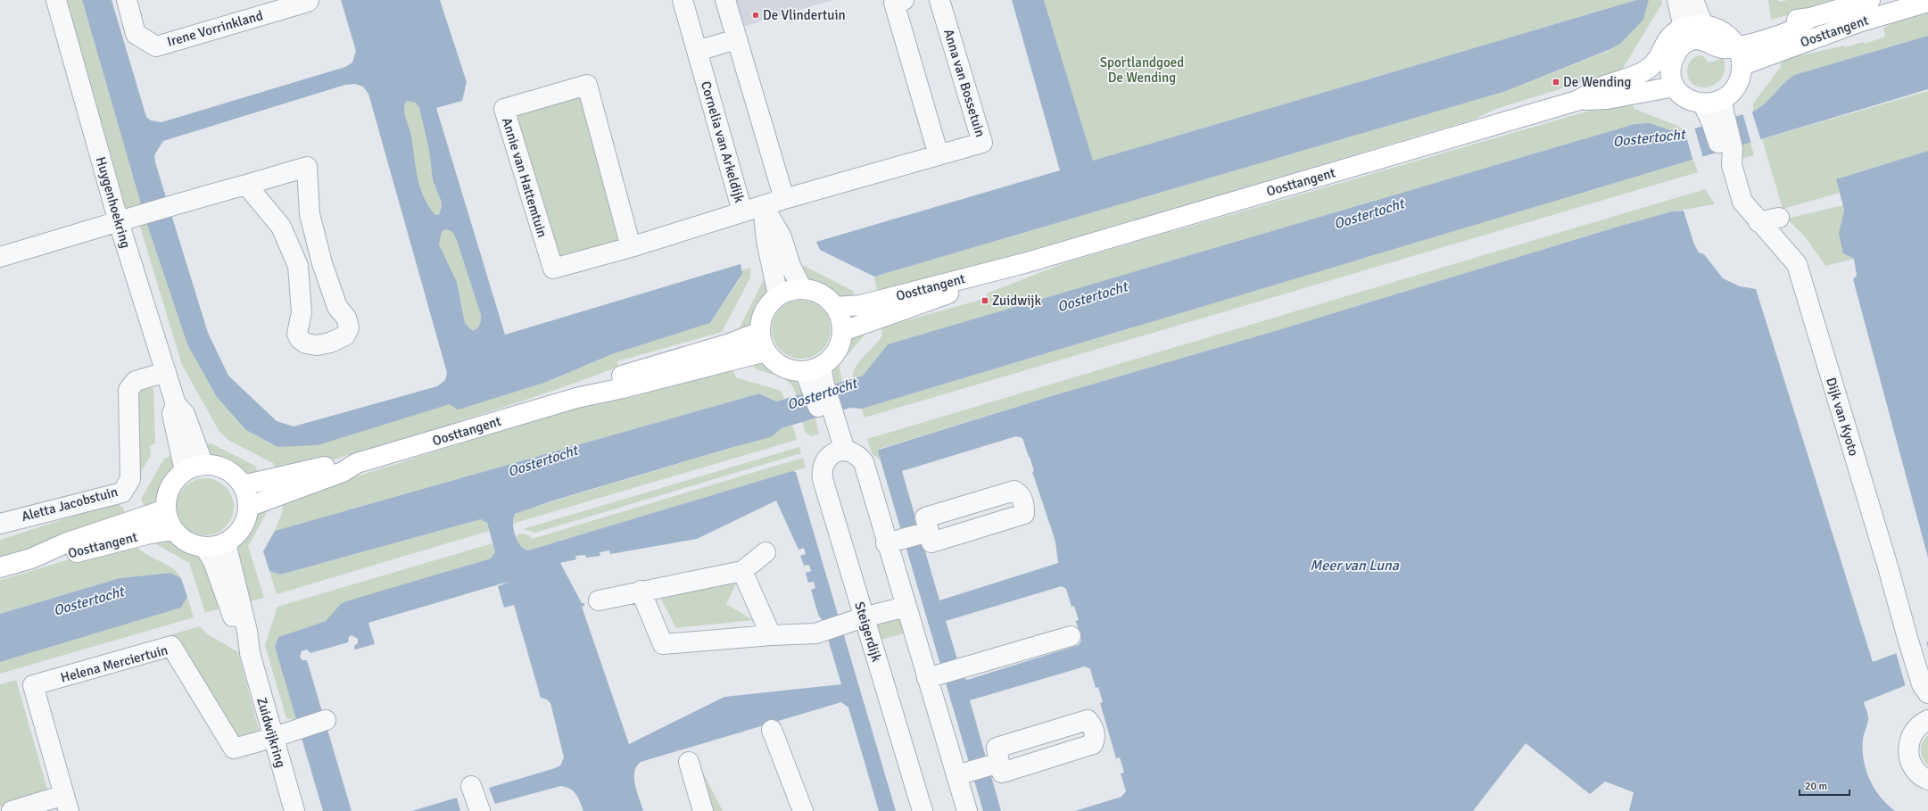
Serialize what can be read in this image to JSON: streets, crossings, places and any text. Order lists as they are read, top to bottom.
{
  "streets": {
    "main road": ["Oosttangent"],
    "street": [
      "Irene Vorrinkland",
      "Anna van Bossetuin",
      "Cornelia van Arkeldijk",
      "Annie van Hattemtuin",
      "Huygenhoekring",
      "Dijk van Kyoto",
      "Aletta Jacobstuin",
      "Steigerdijk",
      "Helena Merciertuin",
      "Zuidwijkring"
    ]
  },
  "crossings": [
    ["Oosttangent", "Cornelia van Arkeldijk"],
    ["Oosttangent", "Huygenhoekring"],
    ["Oosttangent", "Dijk van Kyoto"],
    ["Oosttangent", "Zuidwijkring"],
    ["Anna van Bossetuin", "Cornelia van Arkeldijk"],
    ["Cornelia van Arkeldijk", "Annie van Hattemtuin"],
    ["Huygenhoekring", "Aletta Jacobstuin"],
    ["Huygenhoekring", "Zuidwijkring"],
    ["Helena Merciertuin", "Zuidwijkring"]
  ],
  "water": ["Oostertocht", "Meer van Luna"],
  "parks": ["Sportlandgoed De Wending"],
  "places": {
    "other": ["De Vlindertuin"],
    "transit": ["De Wending", "Zuidwijk"]
  },
  "scale_bar": "20 m"
}
